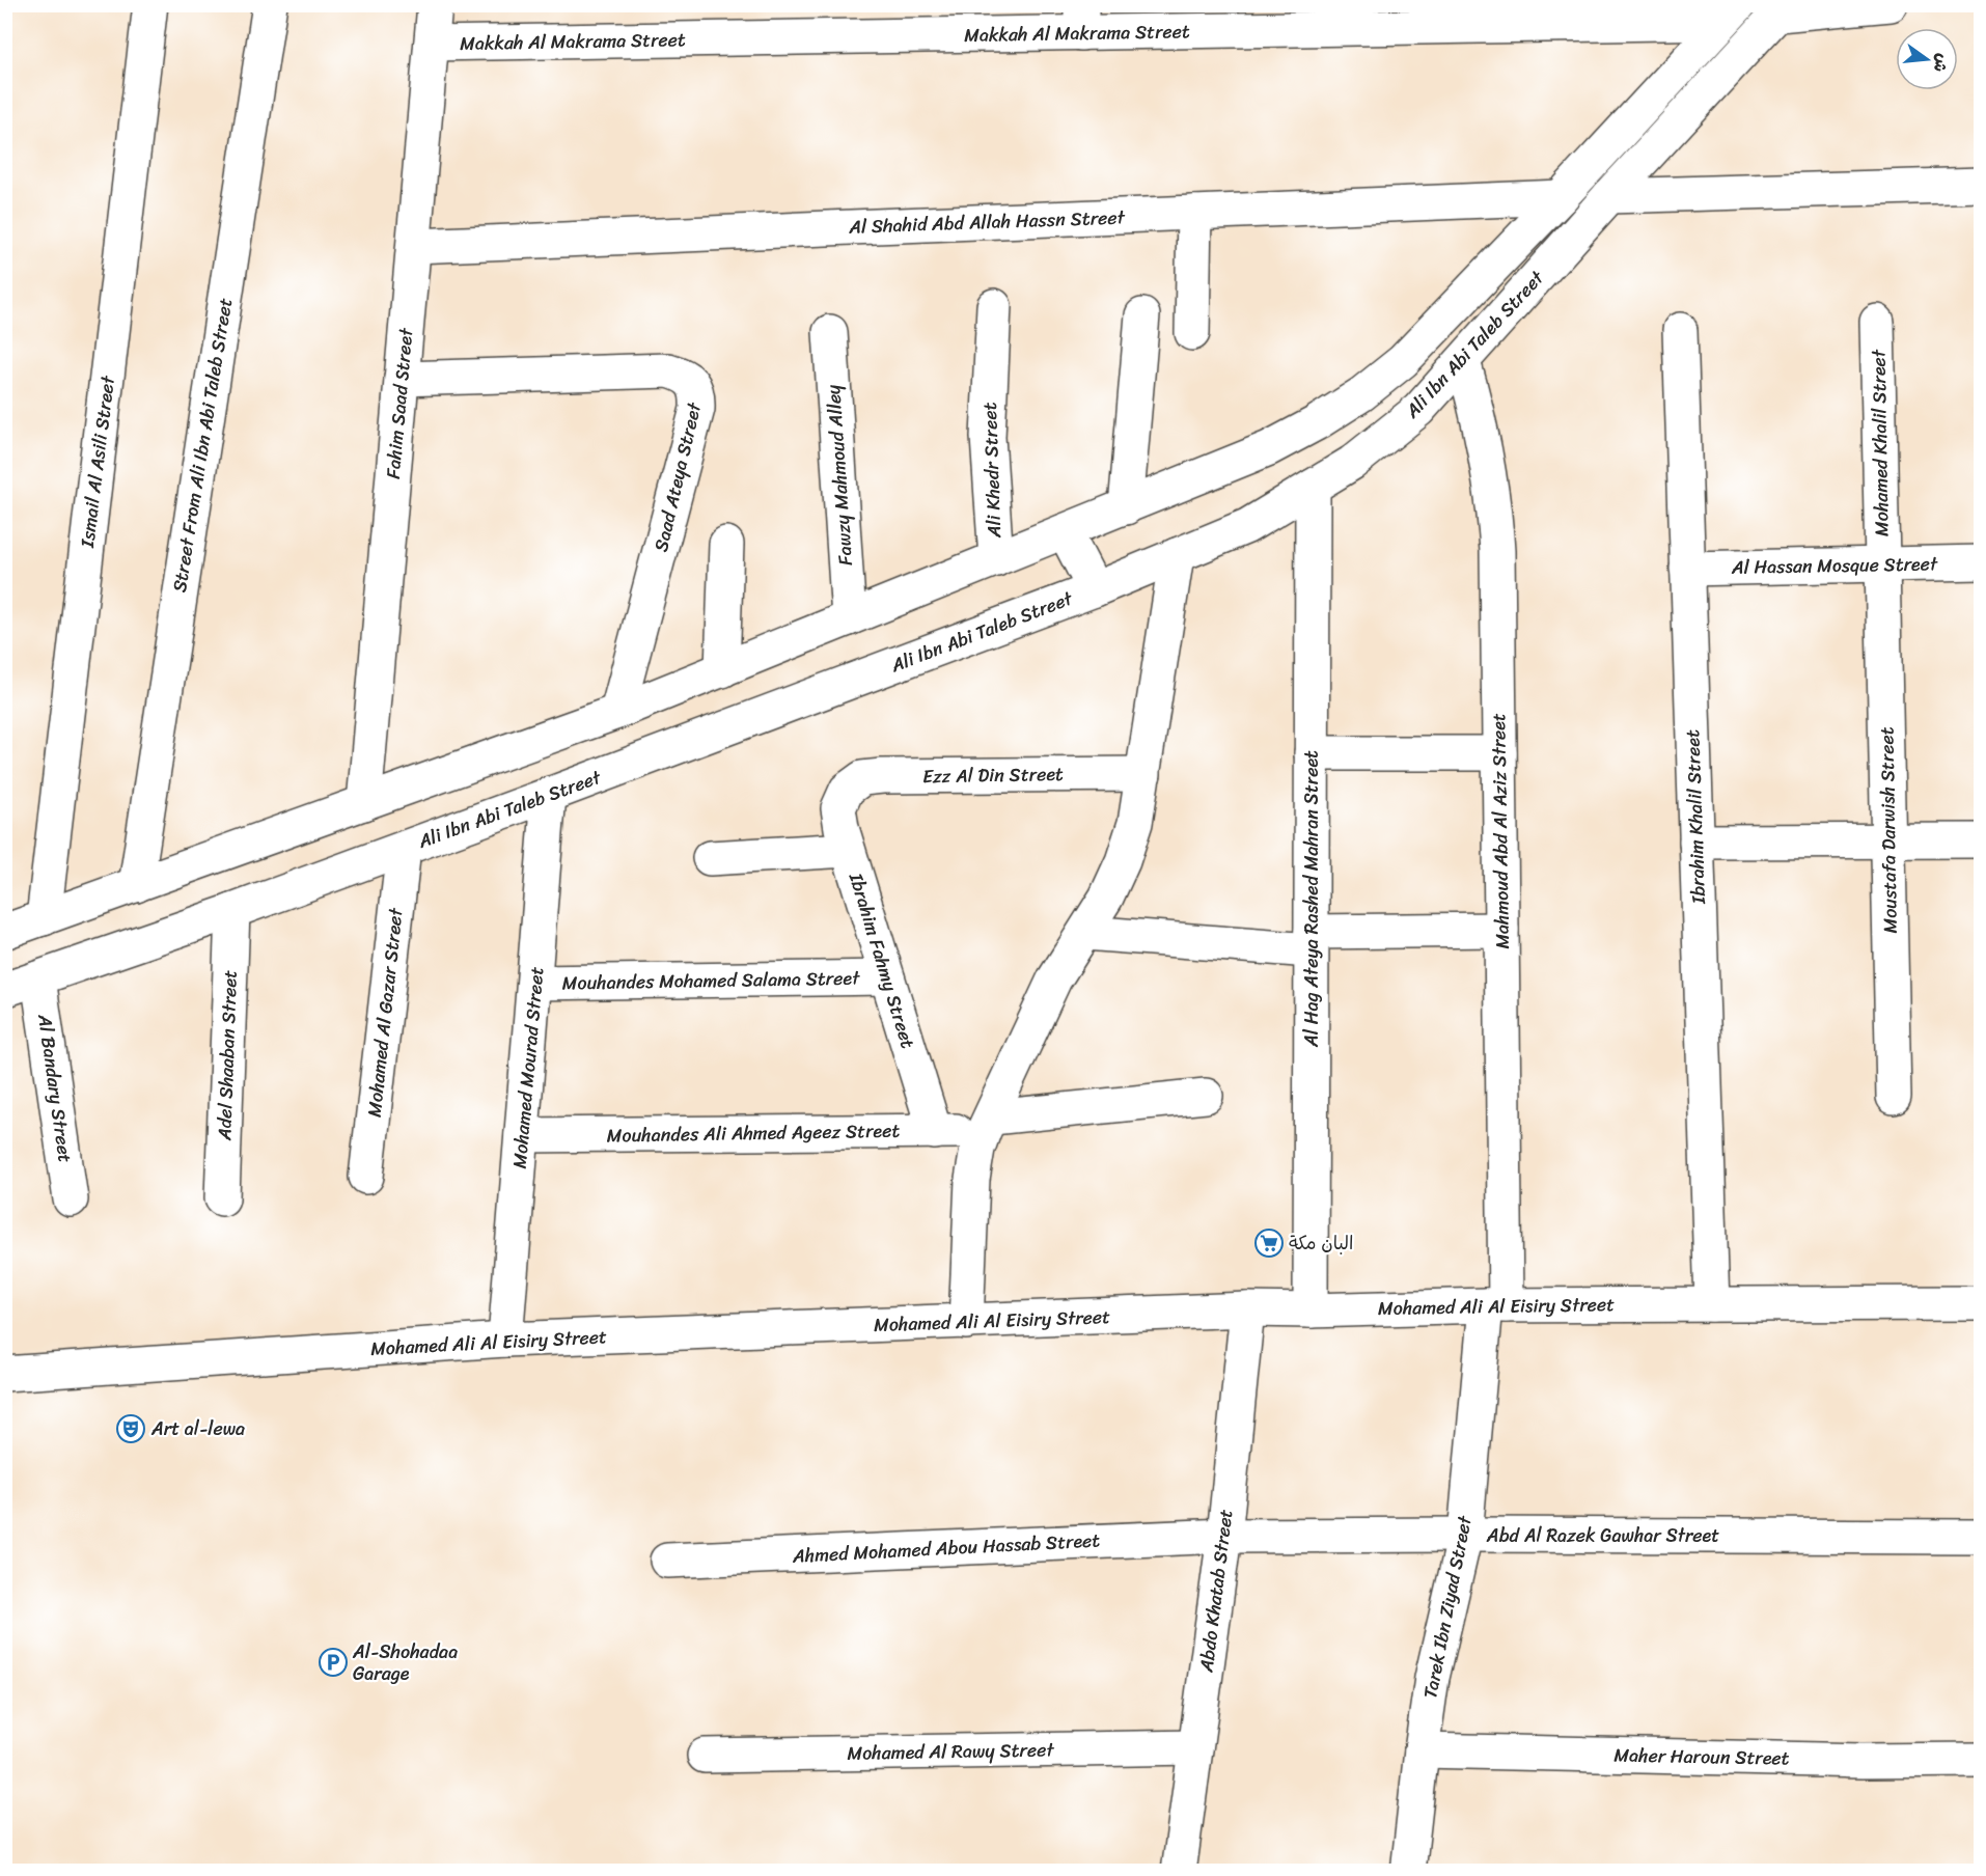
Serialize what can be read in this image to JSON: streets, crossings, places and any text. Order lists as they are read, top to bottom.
{
  "streets": {
    "street": [
      "Makkah Al Makrama Street",
      "Al Shahid Abd Allah Hassn Street",
      "Ali Ibn Abi Taleb Street",
      "Fahim Saad Street",
      "Mohamed Khalil Street",
      "Street From Ali Ibn Abi Taleb Street",
      "Ismail Al Asili Street",
      "Ali Khedr Street",
      "Fawzy Mahmoud Alley",
      "Saad Ateya Street",
      "Al Hassan Mosque Street",
      "Ezz Al Din Street",
      "Ibrahim Khalil Street",
      "Moustafa Darwish Street",
      "Mahmoud Abd Al Aziz Street",
      "Al Hag Ateya Rashed Mahran Street",
      "Ibrahim Fahmy Street",
      "Mouhandes Mohamed Salama Street",
      "Mohamed Al Gazar Street",
      "Adel Shaaban Street",
      "Mohamed Mourad Street",
      "Al Bandary Street",
      "Mouhandes Ali Ahmed Ageez Street",
      "Mohamed Ali Al Eisiry Street",
      "Abd Al Razek Gawhar Street",
      "Ahmed Mohamed Abou Hassab Street",
      "Abdo Khatab Street",
      "Tarek Ibn Ziyad Street",
      "Mohamed Al Rawy Street",
      "Maher Haroun Street"
    ]
  },
  "crossings": [
    ["Makkah Al Makrama Street", "Ali Ibn Abi Taleb Street"],
    ["Makkah Al Makrama Street", "Fahim Saad Street"],
    ["Al Shahid Abd Allah Hassn Street", "Ali Ibn Abi Taleb Street"],
    ["Al Shahid Abd Allah Hassn Street", "Fahim Saad Street"],
    ["Ali Ibn Abi Taleb Street", "Fahim Saad Street"],
    ["Ali Ibn Abi Taleb Street", "Street From Ali Ibn Abi Taleb Street"],
    ["Ali Ibn Abi Taleb Street", "Ismail Al Asili Street"],
    ["Ali Ibn Abi Taleb Street", "Ali Khedr Street"],
    ["Ali Ibn Abi Taleb Street", "Fawzy Mahmoud Alley"],
    ["Ali Ibn Abi Taleb Street", "Saad Ateya Street"],
    ["Ali Ibn Abi Taleb Street", "Mahmoud Abd Al Aziz Street"],
    ["Ali Ibn Abi Taleb Street", "Al Hag Ateya Rashed Mahran Street"],
    ["Ali Ibn Abi Taleb Street", "Mohamed Al Gazar Street"],
    ["Ali Ibn Abi Taleb Street", "Adel Shaaban Street"],
    ["Ali Ibn Abi Taleb Street", "Mohamed Mourad Street"],
    ["Ali Ibn Abi Taleb Street", "Al Bandary Street"],
    ["Fahim Saad Street", "Saad Ateya Street"],
    ["Mohamed Khalil Street", "Al Hassan Mosque Street"],
    ["Mohamed Khalil Street", "Moustafa Darwish Street"],
    ["Al Hassan Mosque Street", "Ibrahim Khalil Street"],
    ["Al Hassan Mosque Street", "Moustafa Darwish Street"],
    ["Ezz Al Din Street", "Ibrahim Fahmy Street"],
    ["Ibrahim Khalil Street", "Mohamed Ali Al Eisiry Street"],
    ["Mahmoud Abd Al Aziz Street", "Mohamed Ali Al Eisiry Street"],
    ["Mahmoud Abd Al Aziz Street", "Tarek Ibn Ziyad Street"],
    ["Al Hag Ateya Rashed Mahran Street", "Mohamed Ali Al Eisiry Street"],
    ["Ibrahim Fahmy Street", "Mouhandes Mohamed Salama Street"],
    ["Ibrahim Fahmy Street", "Mouhandes Ali Ahmed Ageez Street"],
    ["Mouhandes Mohamed Salama Street", "Mohamed Mourad Street"],
    ["Mohamed Mourad Street", "Mouhandes Ali Ahmed Ageez Street"],
    ["Mohamed Mourad Street", "Mohamed Ali Al Eisiry Street"],
    ["Mohamed Ali Al Eisiry Street", "Abdo Khatab Street"],
    ["Mohamed Ali Al Eisiry Street", "Tarek Ibn Ziyad Street"],
    ["Abd Al Razek Gawhar Street", "Ahmed Mohamed Abou Hassab Street"],
    ["Abd Al Razek Gawhar Street", "Abdo Khatab Street"],
    ["Abd Al Razek Gawhar Street", "Tarek Ibn Ziyad Street"],
    ["Ahmed Mohamed Abou Hassab Street", "Abdo Khatab Street"],
    ["Abdo Khatab Street", "Mohamed Al Rawy Street"],
    ["Tarek Ibn Ziyad Street", "Maher Haroun Street"]
  ],
  "places": {
    "supermarket": ["البان مكة"],
    "theatre": ["Art al-lewa"],
    "parking": ["Al-Shohadaa Garage"]
  },
  "north": "right"
}
